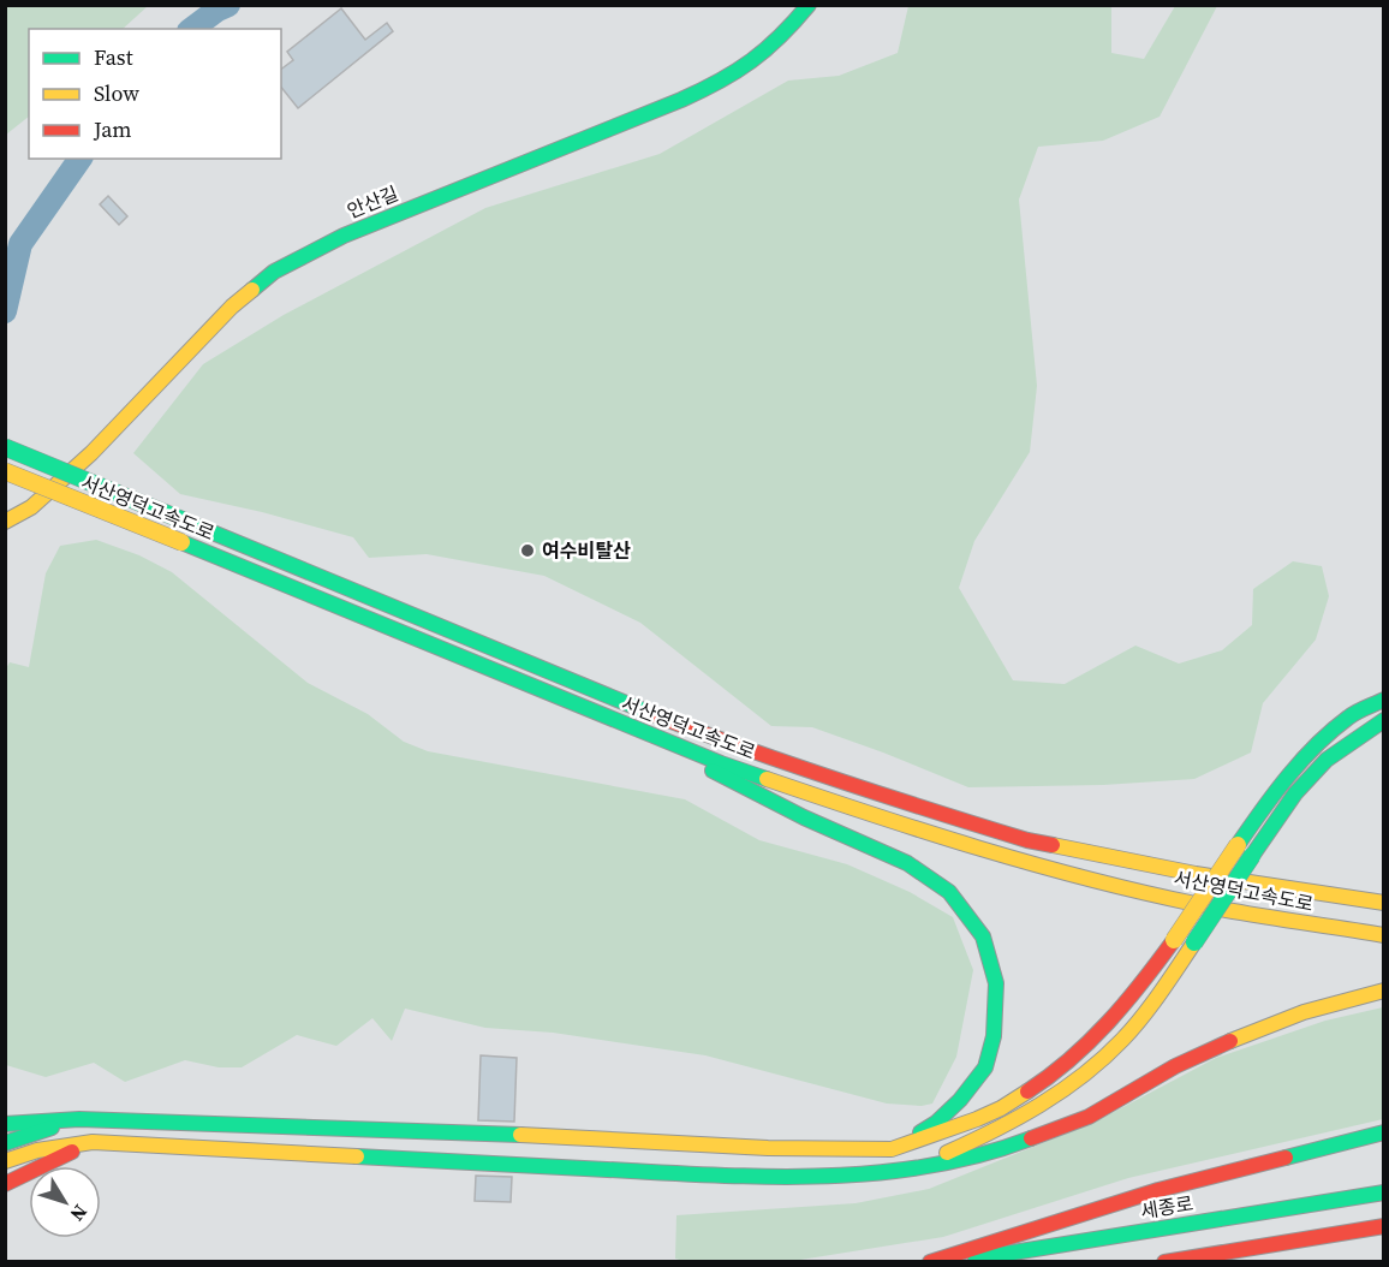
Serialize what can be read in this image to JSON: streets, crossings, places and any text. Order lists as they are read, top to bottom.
{
  "streets": {
    "main road": ["안산길", "서산영덕고속도로", "세종로"]
  },
  "places": ["여수비탈산"],
  "legend": ["Fast", "Slow", "Jam"],
  "north": "bottom right"
}
